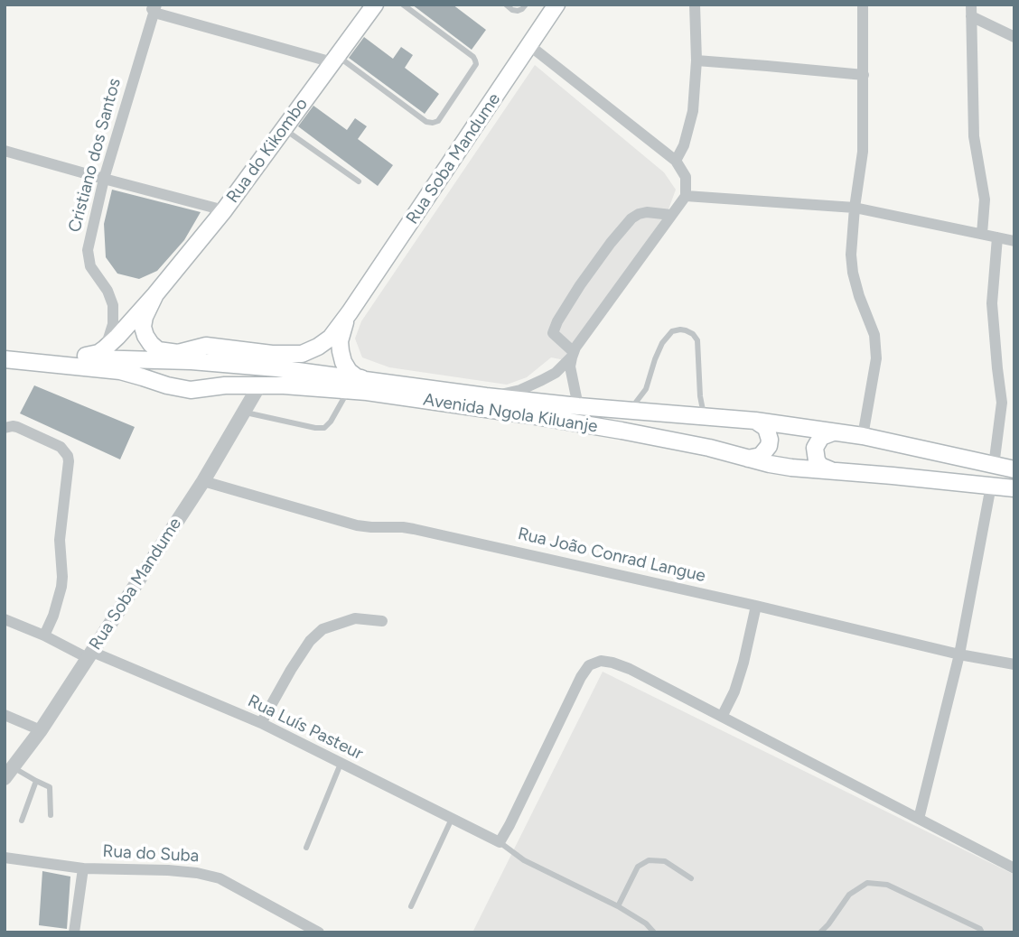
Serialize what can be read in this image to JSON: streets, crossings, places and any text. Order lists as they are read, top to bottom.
{
  "streets": {
    "main road": ["Rua do Kikombo", "Rua Soba Mandume", "Avenida Ngola Kiluanje"],
    "street": [
      "Cristiano dos Santos",
      "Rua João Conrad Langue",
      "Rua Luís Pasteur",
      "Rua do Suba"
    ]
  },
  "crossings": [
    ["Rua Soba Mandume", "Avenida Ngola Kiluanje"],
    ["Rua Soba Mandume", "Rua João Conrad Langue"],
    ["Rua Soba Mandume", "Rua Luís Pasteur"]
  ]
}
